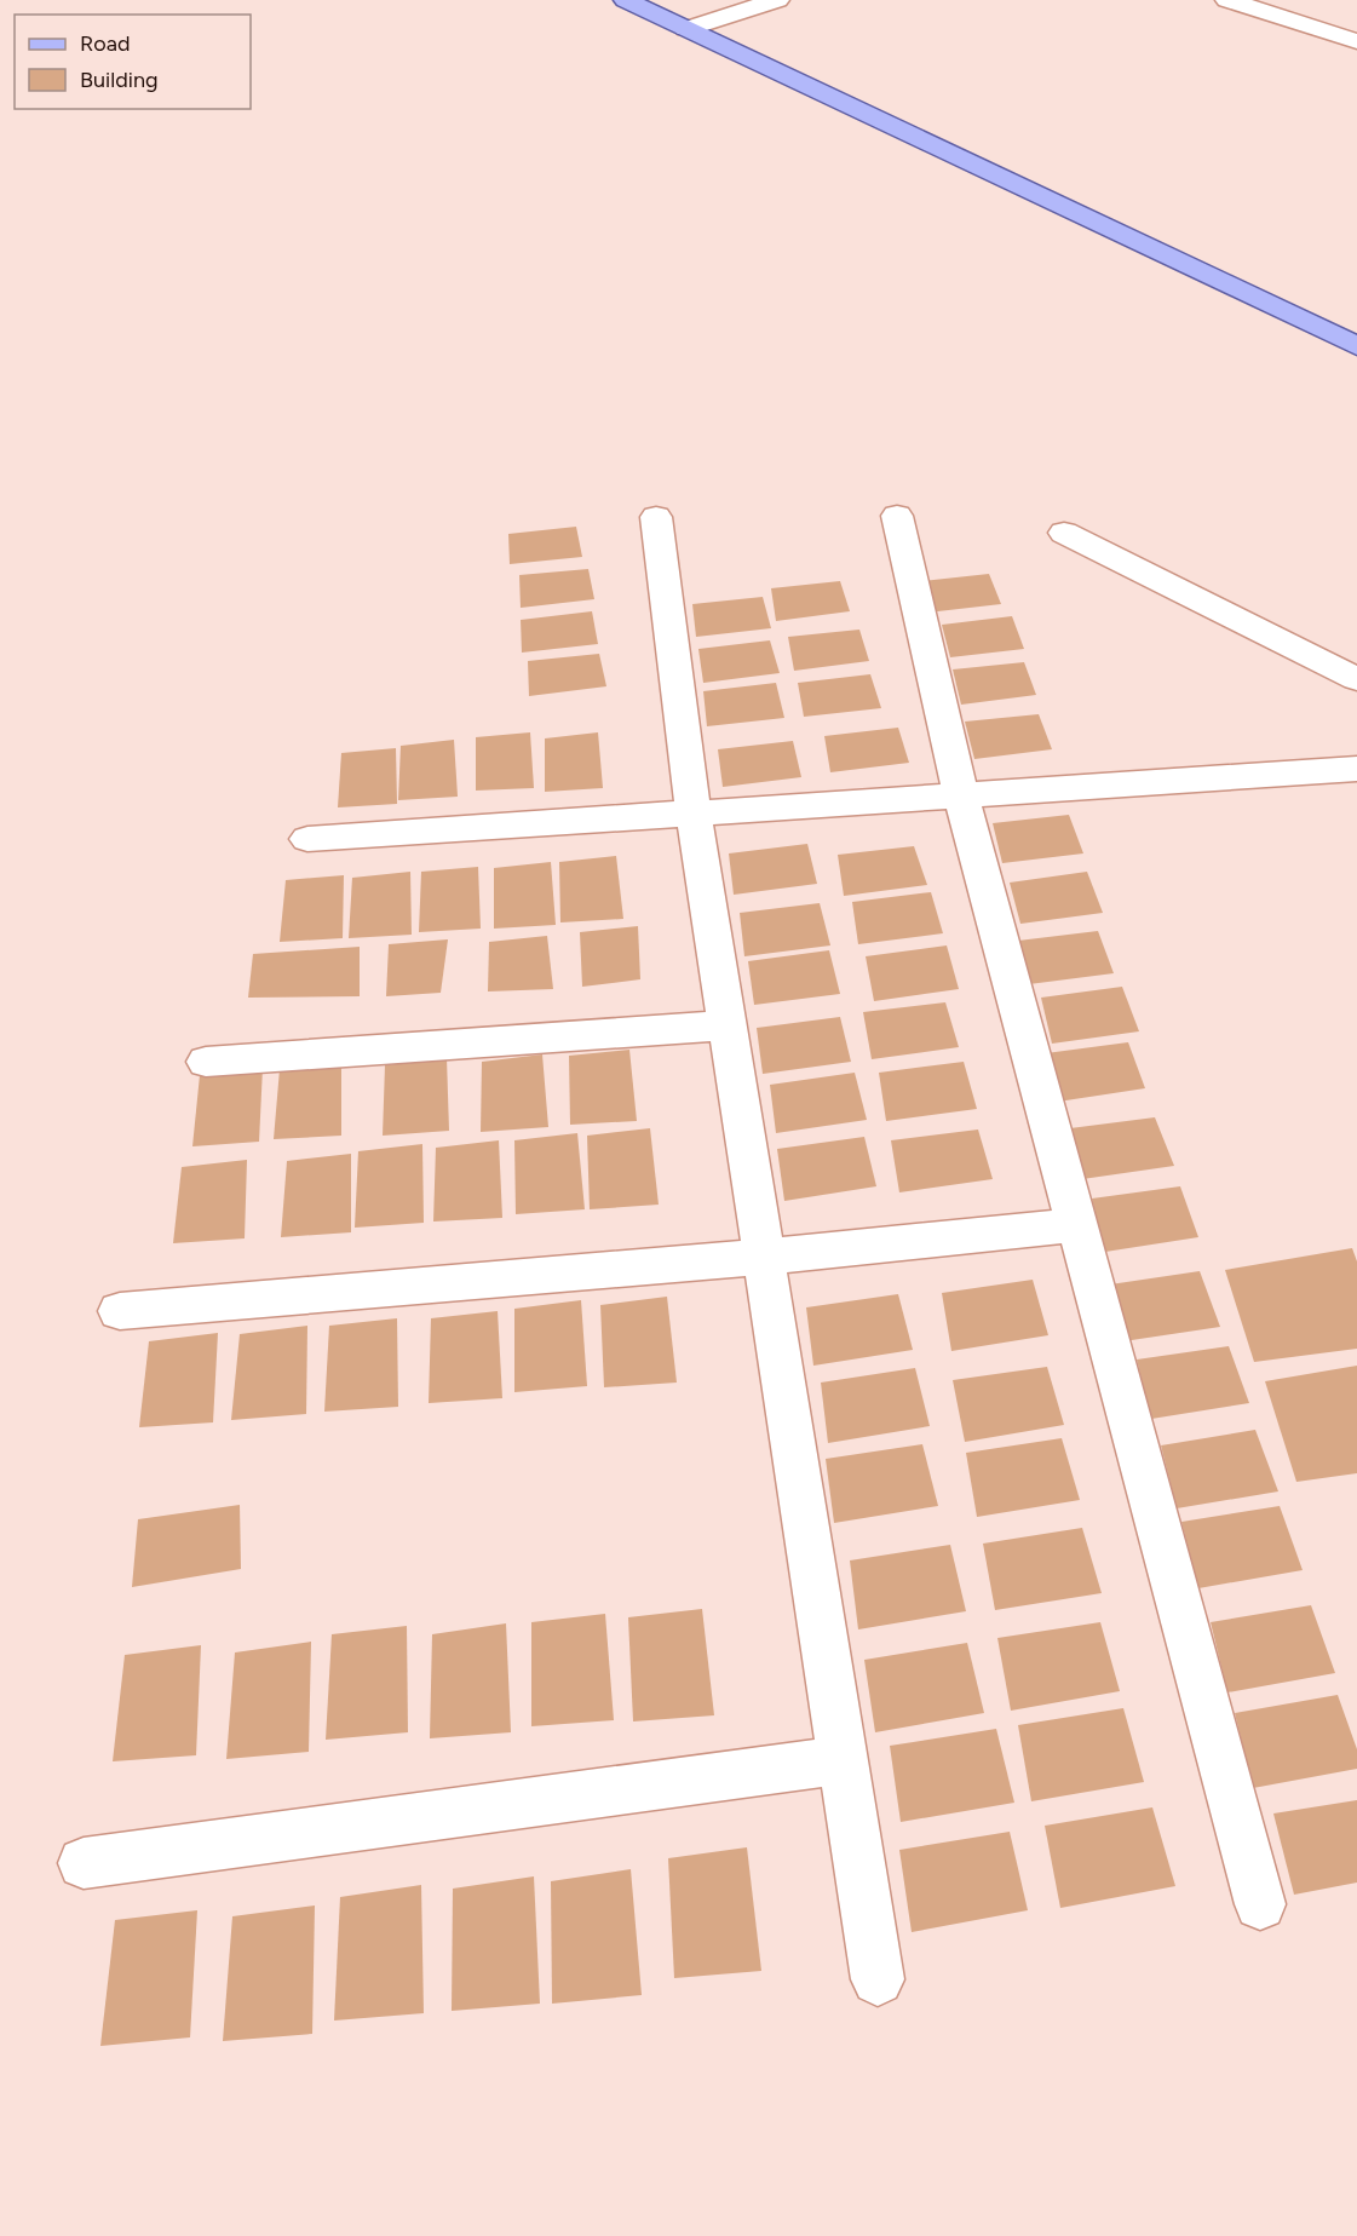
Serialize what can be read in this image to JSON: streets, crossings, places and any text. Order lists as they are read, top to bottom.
{
  "legend": ["Road", "Building"]
}
